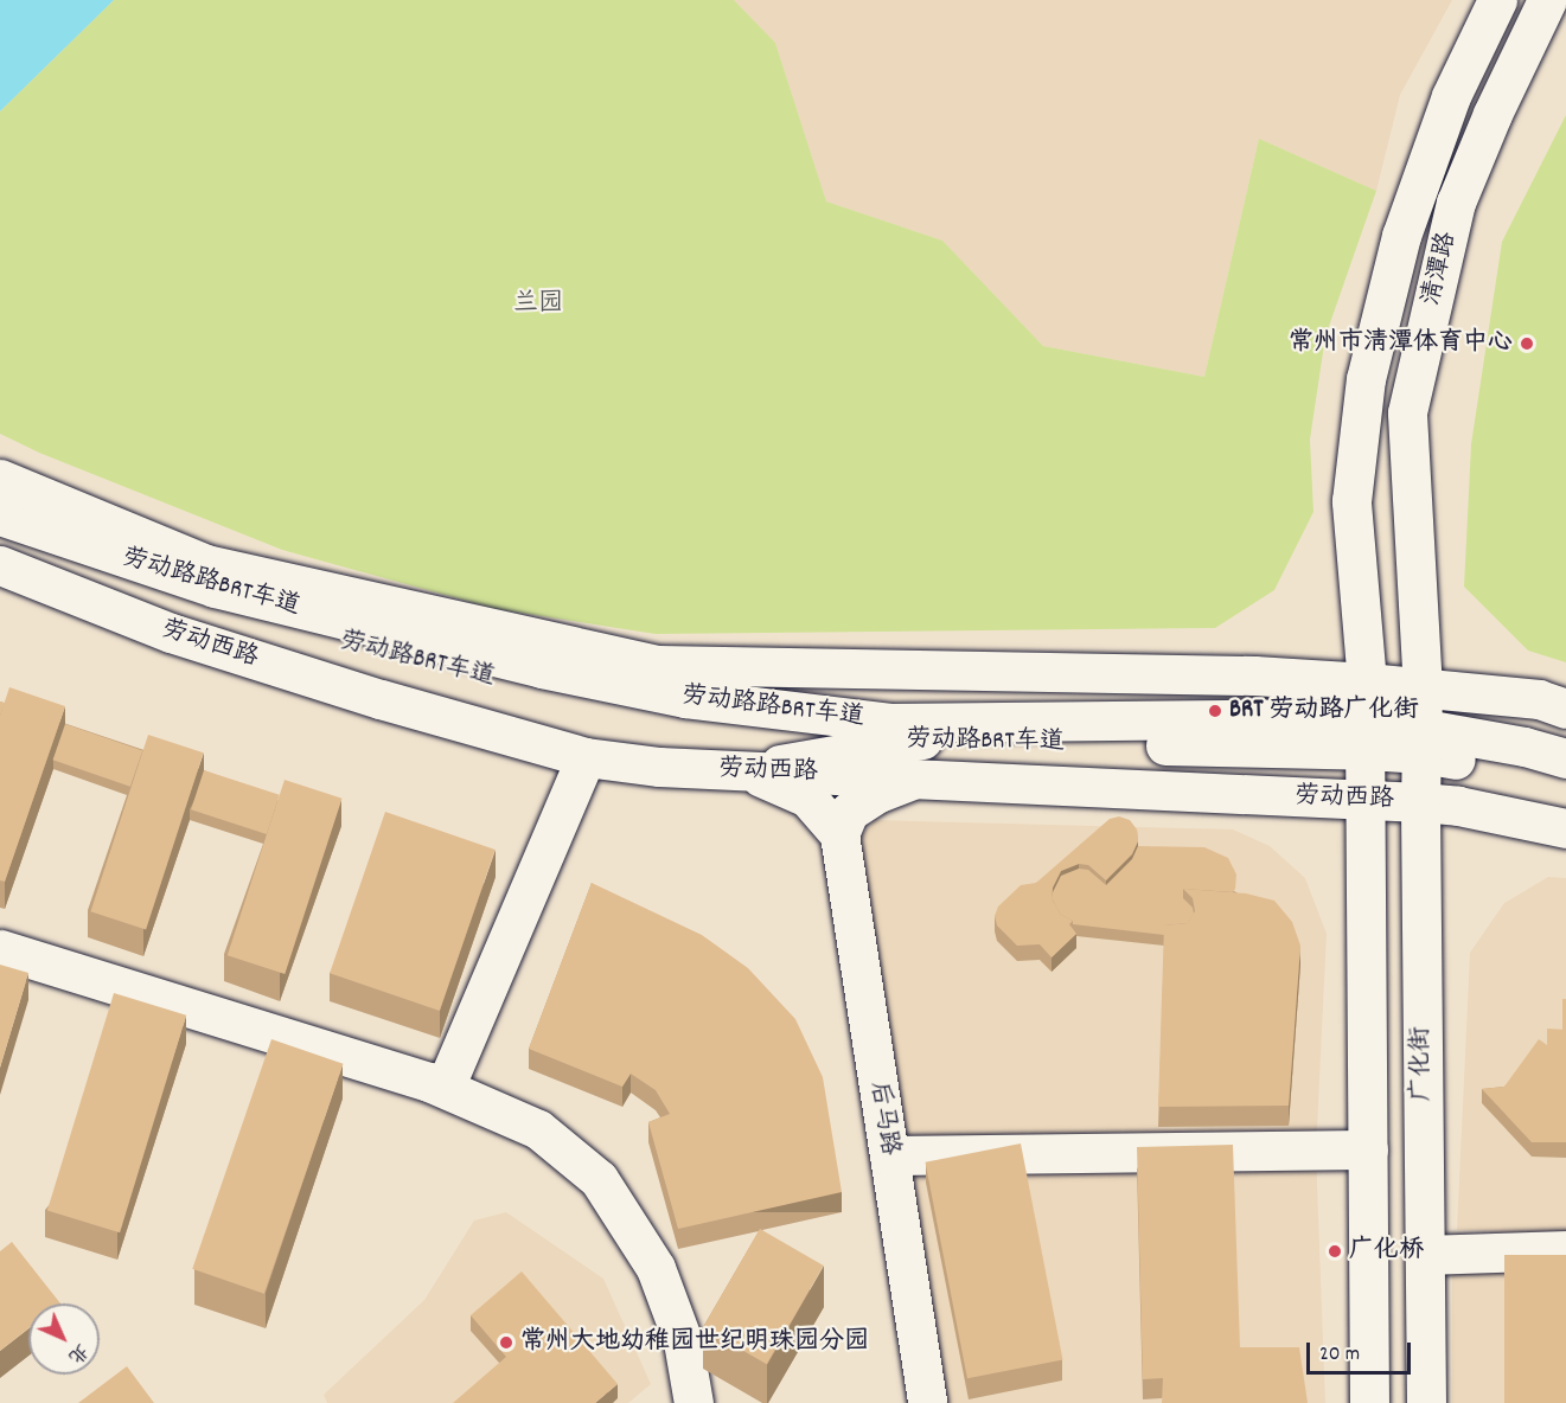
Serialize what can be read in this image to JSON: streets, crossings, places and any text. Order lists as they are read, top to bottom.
{
  "streets": {
    "main road": [
      "清潭路",
      "劳动路路BRT车道",
      "劳动西路",
      "劳动路BRT车道",
      "广化街",
      "后马路"
    ]
  },
  "crossings": [
    ["清潭路", "劳动路路BRT车道"],
    ["清潭路", "劳动西路"],
    ["清潭路", "劳动路BRT车道"],
    ["清潭路", "广化街"],
    ["劳动路路BRT车道", "劳动路BRT车道"],
    ["劳动西路", "广化街"]
  ],
  "parks": ["兰园"],
  "places": [
    "常州市清潭体育中心",
    "BRT 劳动路广化街",
    "广化桥",
    "常州大地幼稚园世纪明珠园分园"
  ],
  "scale_bar": "20 m",
  "north": "bottom right"
}
